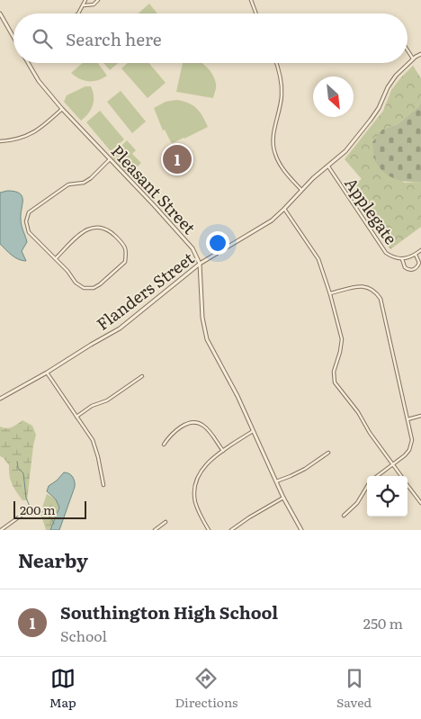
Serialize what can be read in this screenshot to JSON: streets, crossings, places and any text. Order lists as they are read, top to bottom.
{
  "streets": {
    "street": ["Pleasant Street", "Applegate", "Flanders Street"]
  },
  "crossings": [
    ["Pleasant Street", "Flanders Street"],
    ["Applegate", "Flanders Street"]
  ],
  "scale_bar": "200 m",
  "north": "bottom right",
  "page": {
    "search": "Search here",
    "pins": "1",
    "scale": "200 m",
    "heading": "Nearby",
    "list": [
      {
        "mark": "1",
        "name": "Southington High School",
        "note": "School",
        "value": "250 m"
      }
    ],
    "nav": ["Map", "Directions", "Saved"]
  }
}
